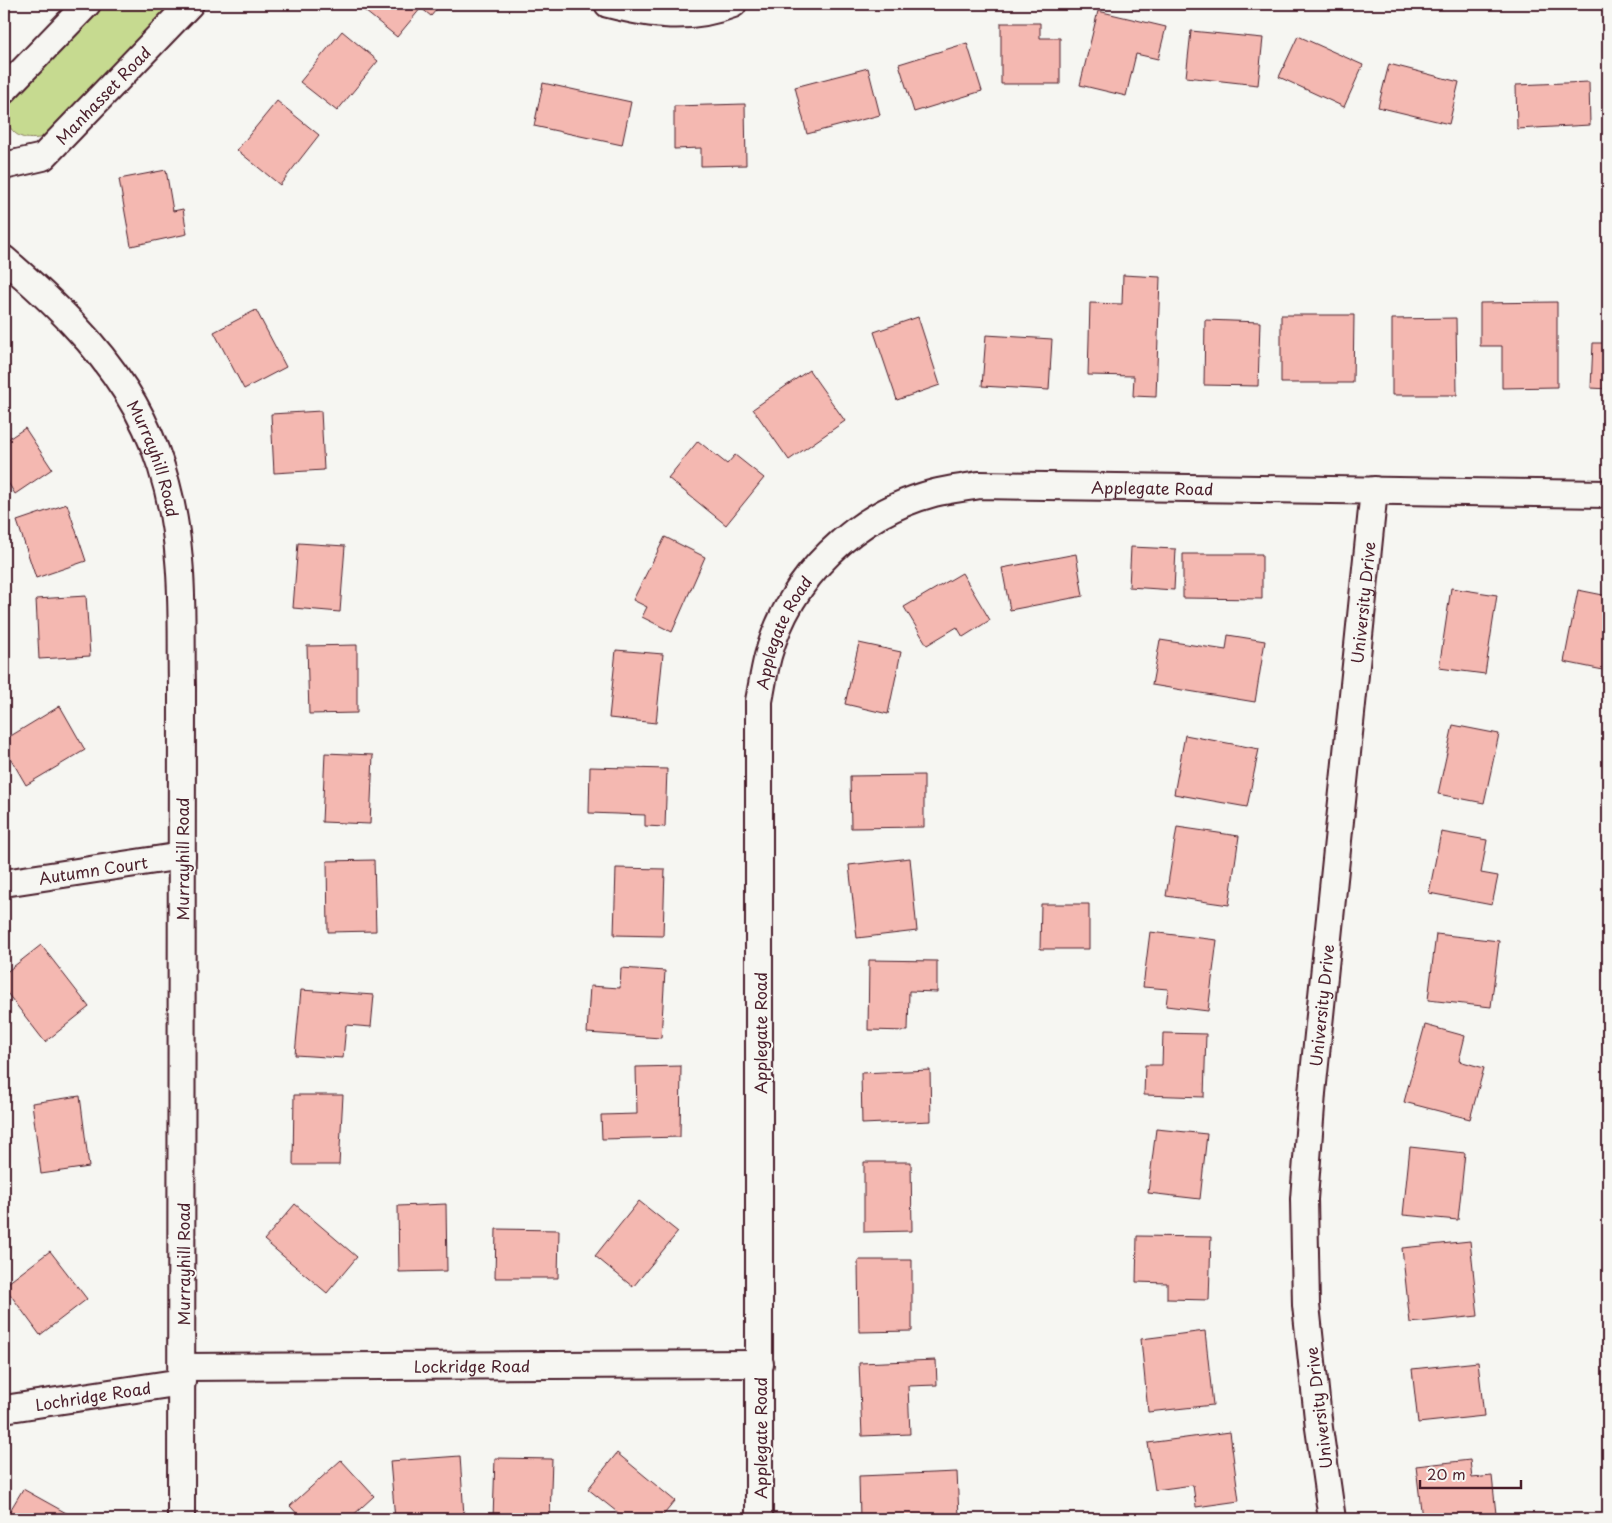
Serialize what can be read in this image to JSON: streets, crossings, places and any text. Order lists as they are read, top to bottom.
{
  "streets": {
    "street": [
      "Manhasset Road",
      "Murrayhill Road",
      "Applegate Road",
      "University Drive",
      "Autumn Court",
      "Lockridge Road",
      "Lochridge Road"
    ]
  },
  "crossings": [
    ["Murrayhill Road", "Autumn Court"],
    ["Murrayhill Road", "Lockridge Road"],
    ["Murrayhill Road", "Lochridge Road"],
    ["Applegate Road", "University Drive"],
    ["Applegate Road", "Lockridge Road"],
    ["Lockridge Road", "Lochridge Road"]
  ],
  "scale_bar": "20 m"
}
